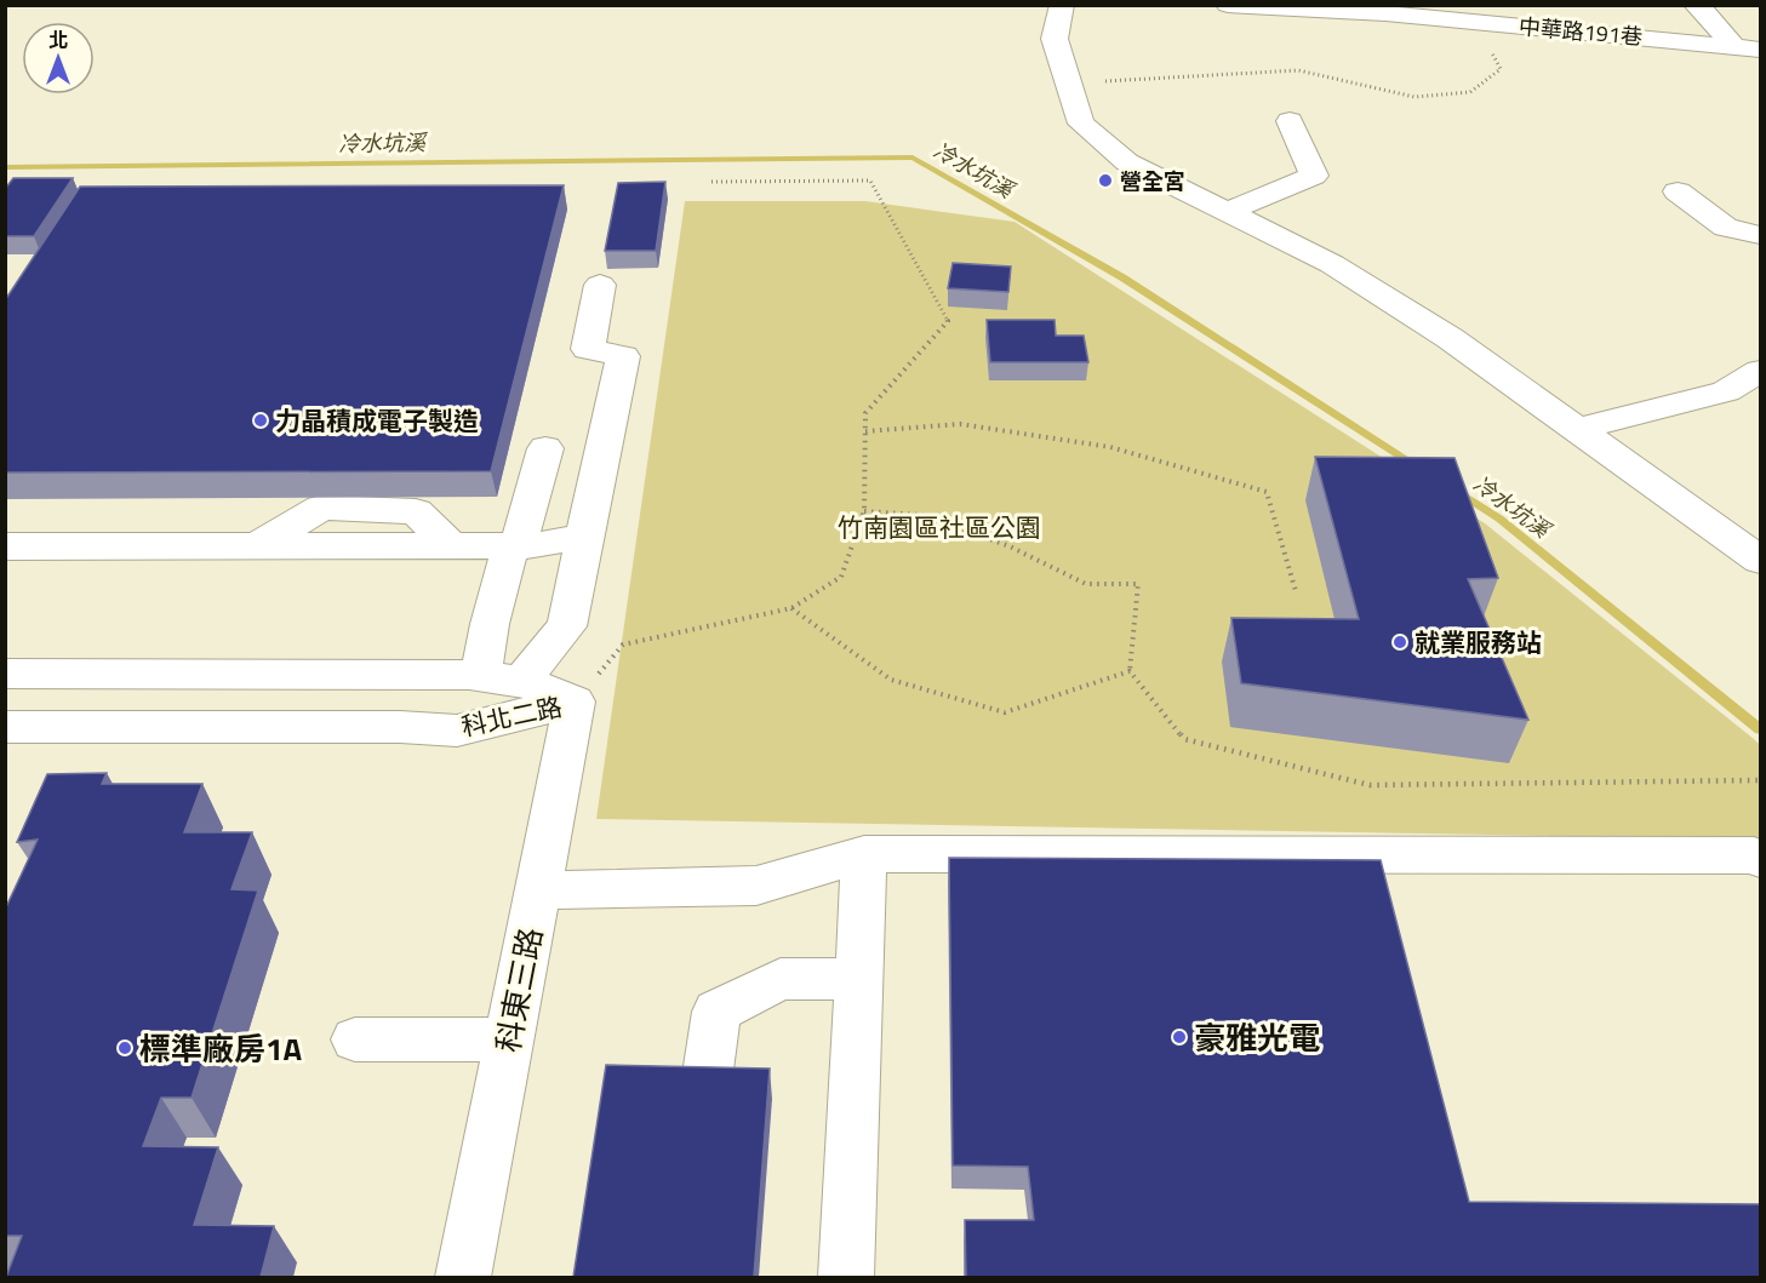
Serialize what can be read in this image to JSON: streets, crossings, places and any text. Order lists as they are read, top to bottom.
{
  "streets": {
    "street": ["中華路191巷", "科北二路", "科東三路"]
  },
  "crossings": [
    ["科北二路", "科東三路"]
  ],
  "water": ["冷水坑溪"],
  "parks": ["竹南園區社區公園"],
  "places": [
    "營全宮",
    "力晶積成電子製造",
    "就業服務站",
    "豪雅光電",
    "標準廠房1A"
  ],
  "north": "top"
}
